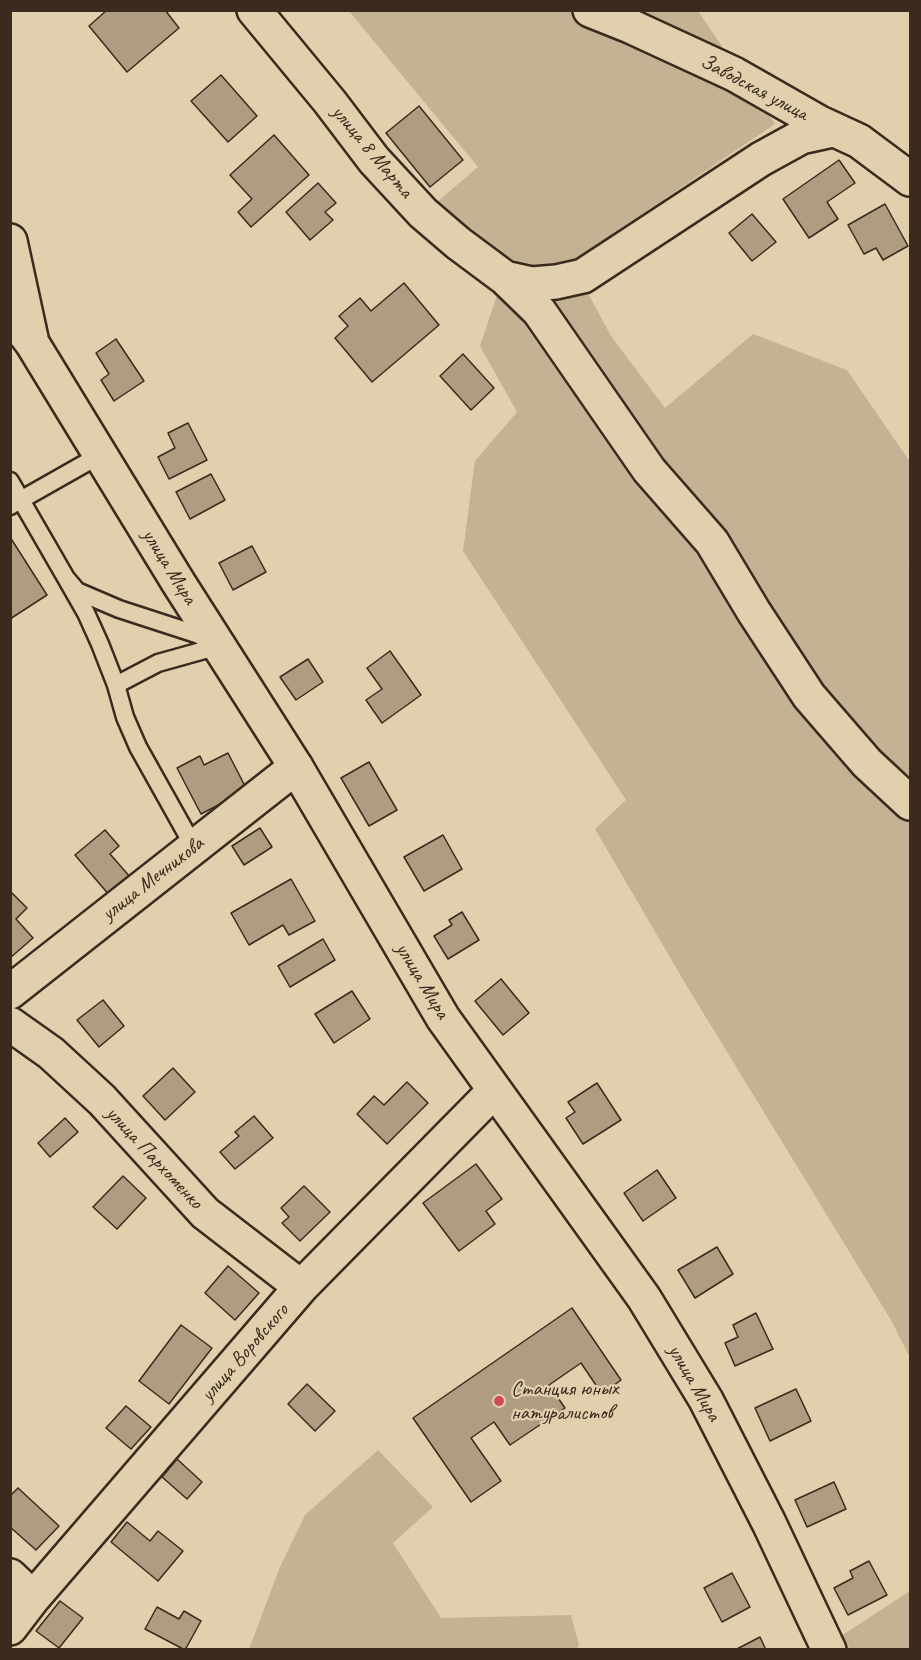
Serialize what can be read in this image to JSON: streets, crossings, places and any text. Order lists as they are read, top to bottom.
{
  "streets": {
    "street": [
      "Заводская улица",
      "улица 8 Марта",
      "улица Мира",
      "улица Мечникова",
      "улица Пархоменко",
      "улица Воровского"
    ]
  },
  "crossings": [
    ["улица Мира", "улица Мечникова"],
    ["улица Мира", "улица Воровского"],
    ["улица Пархоменко", "улица Воровского"]
  ],
  "places": ["Станция юных натуралистов"]
}
